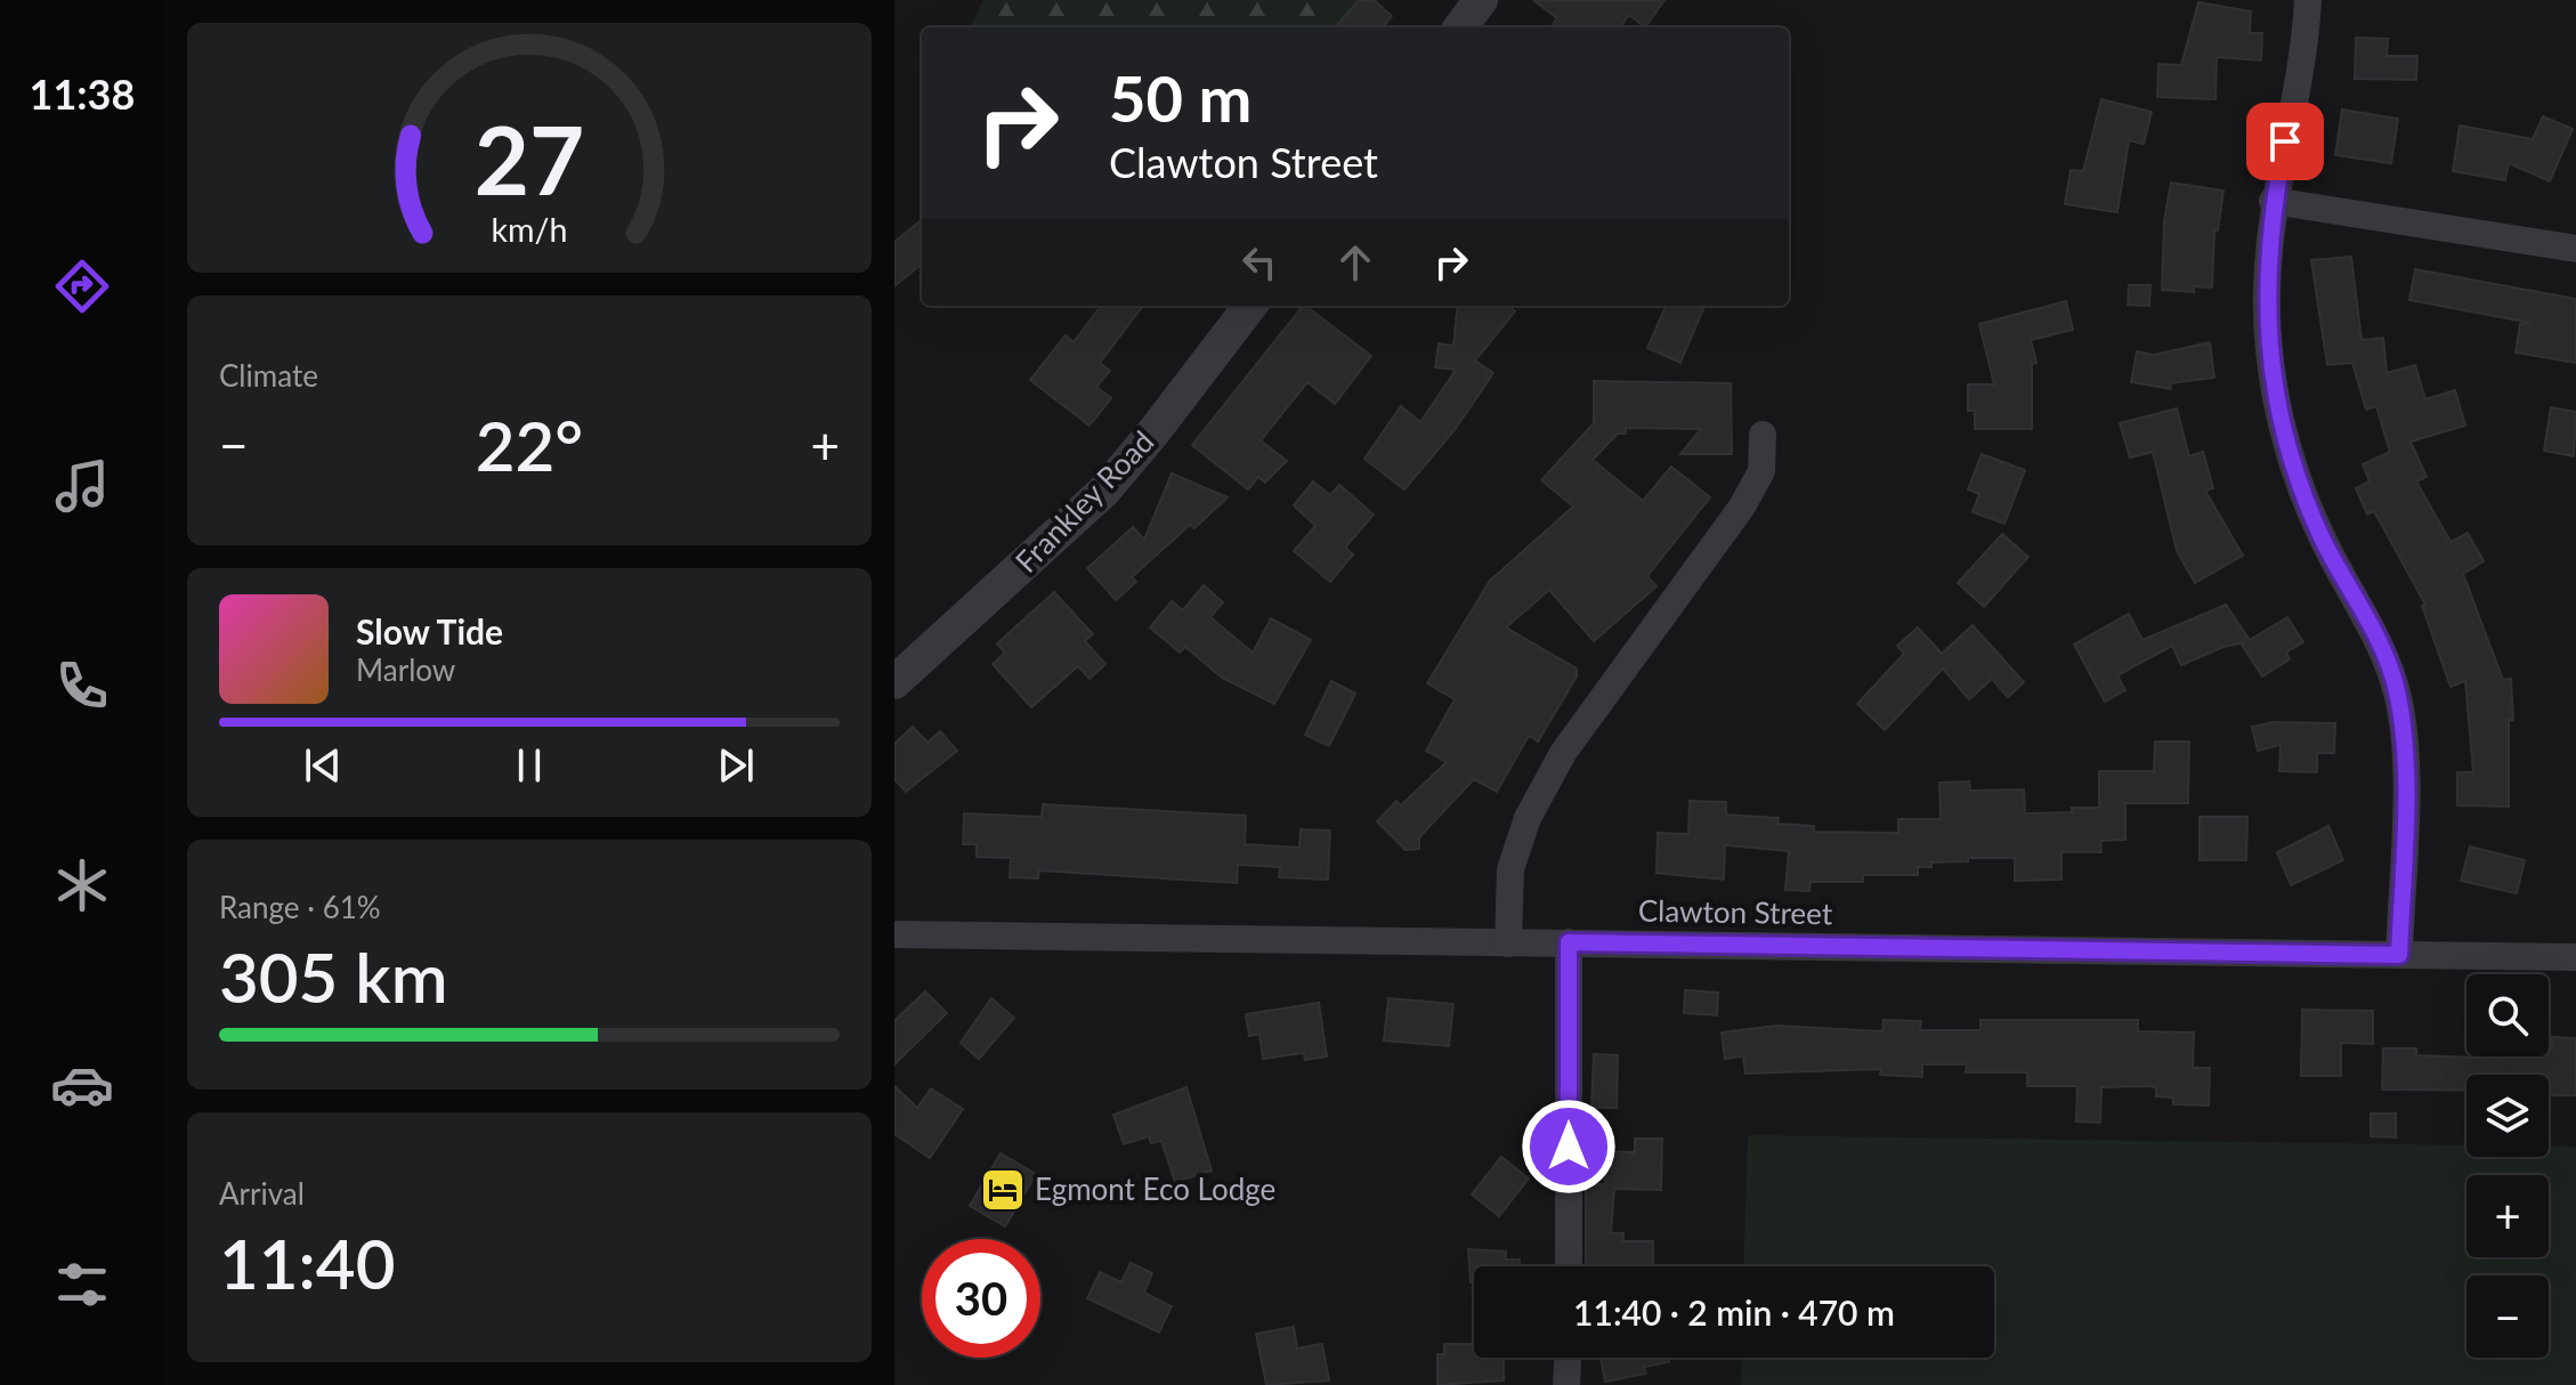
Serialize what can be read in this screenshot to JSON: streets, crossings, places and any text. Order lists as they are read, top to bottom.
{
  "streets": {
    "street": ["Frankley Road", "Clawton Street"]
  },
  "places": {
    "hotel": ["Egmont Eco Lodge"]
  },
  "page": {
    "tabs": "11:38",
    "turn": ["50 m", "Clawton Street"],
    "tile": [
      "Climate",
      ["Range · 61%", "305 km"],
      ["Arrival", "11:40"]
    ],
    "heat": ["−", "22°", "+"],
    "song": ["Slow Tide", "Marlow"],
    "map_buttons": ["+", "−"],
    "limit": "30",
    "trip": "11:40 · 2 min · 470 m",
    "gauge": ["27", "km/h"]
  }
}
